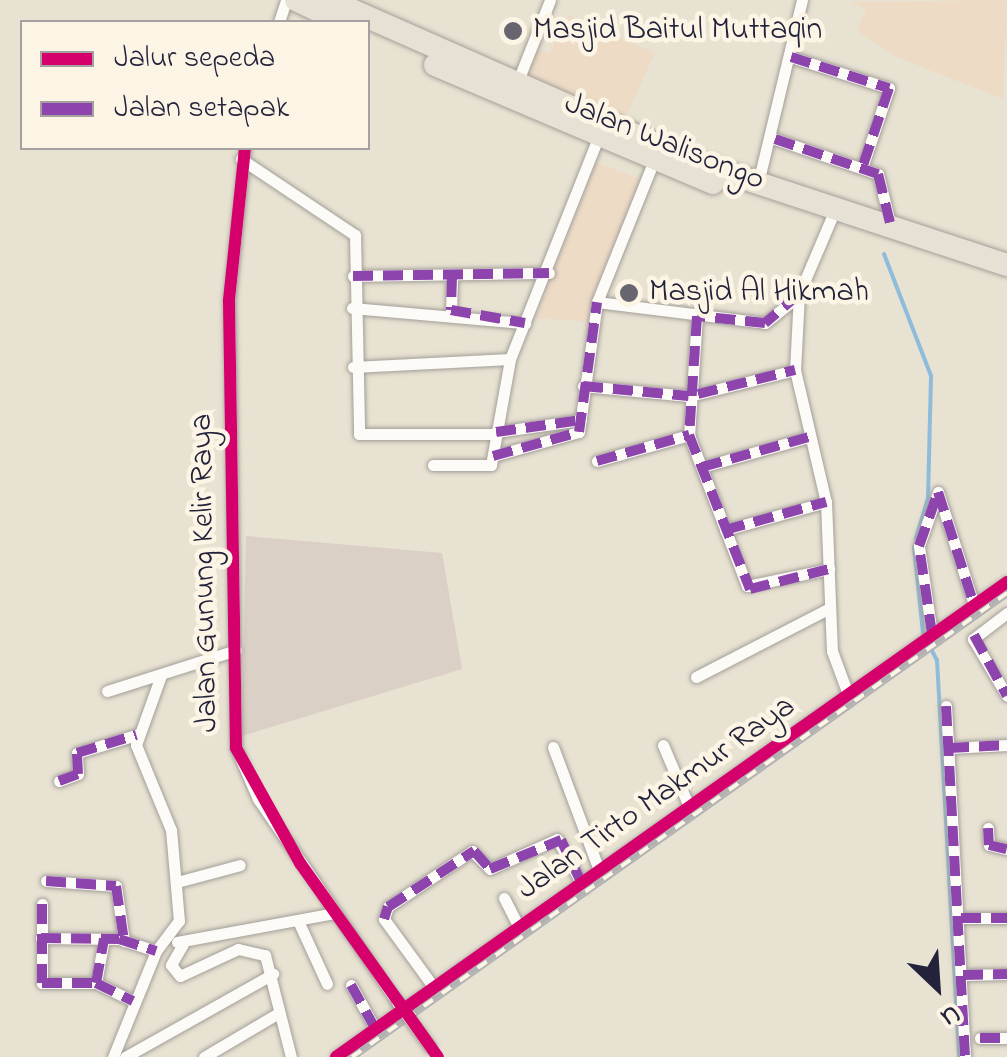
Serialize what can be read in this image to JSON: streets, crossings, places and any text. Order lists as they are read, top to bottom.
{
  "streets": {
    "highway": ["Jalan Walisongo"],
    "street": ["Jalan Gunung Kelir Raya", "Jalan Tirto Makmur Raya"]
  },
  "places": ["Masjid Baitul Muttaqin", "Masjid Al Hikmah"],
  "legend": ["Jalur sepeda", "Jalan setapak"],
  "north": "bottom right"
}
